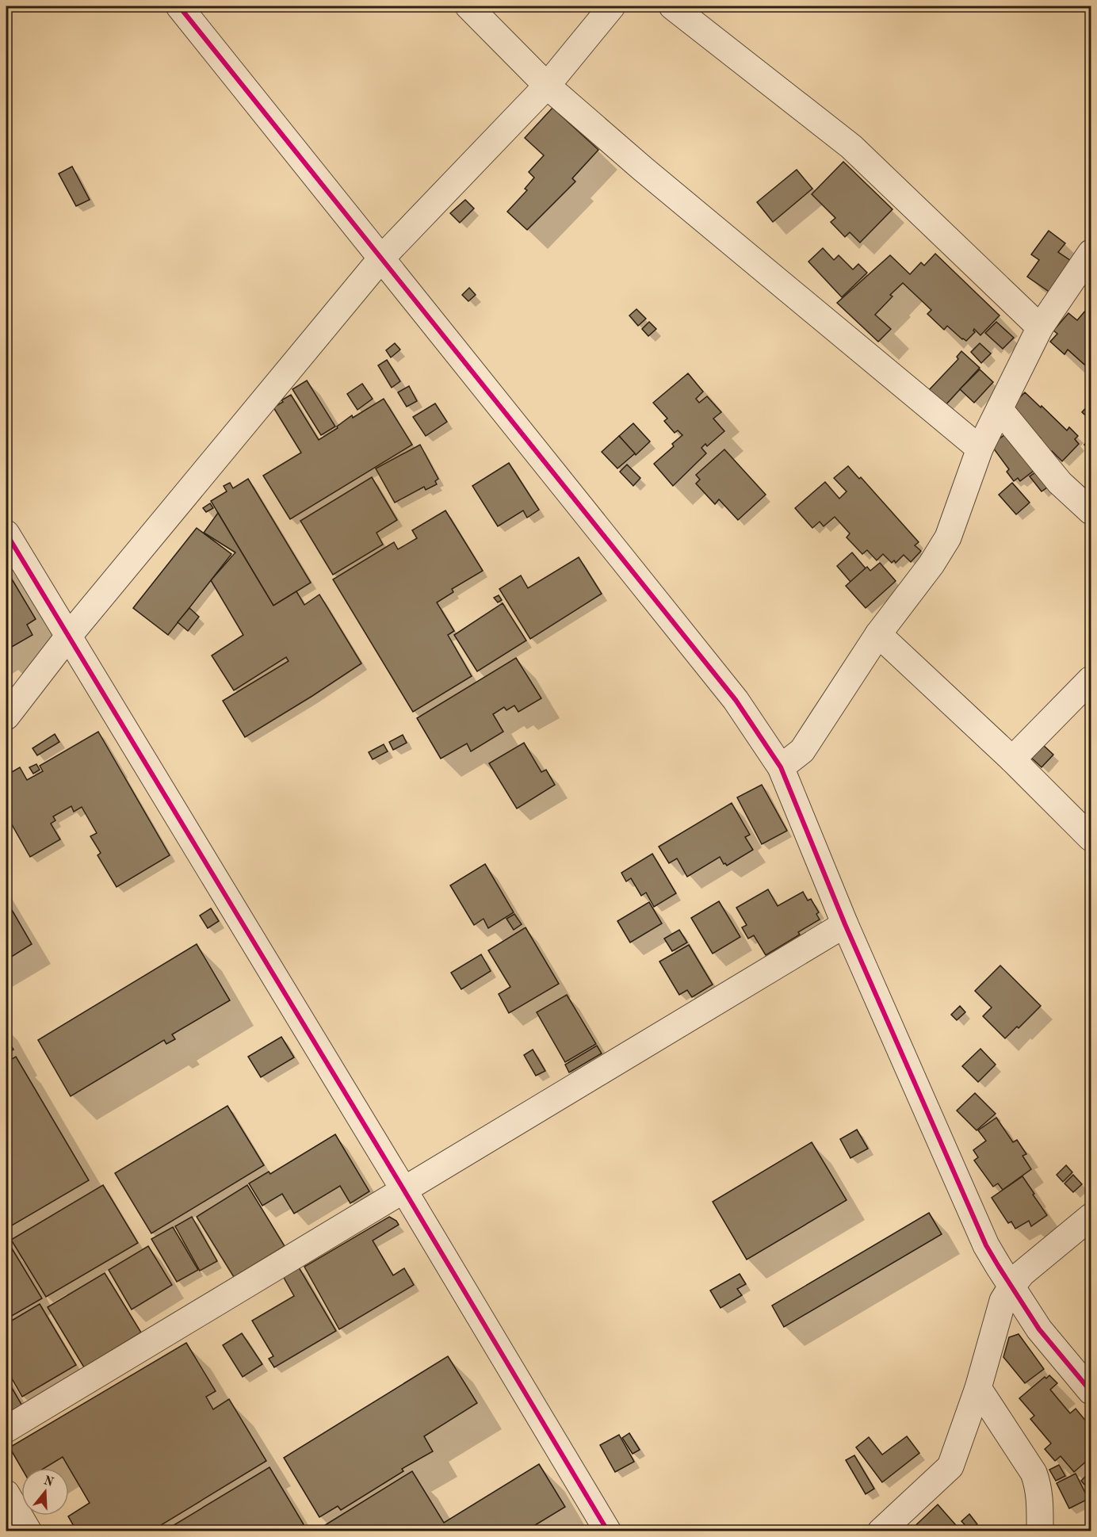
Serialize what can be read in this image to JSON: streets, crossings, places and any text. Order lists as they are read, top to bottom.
{
  "north": "top"
}
